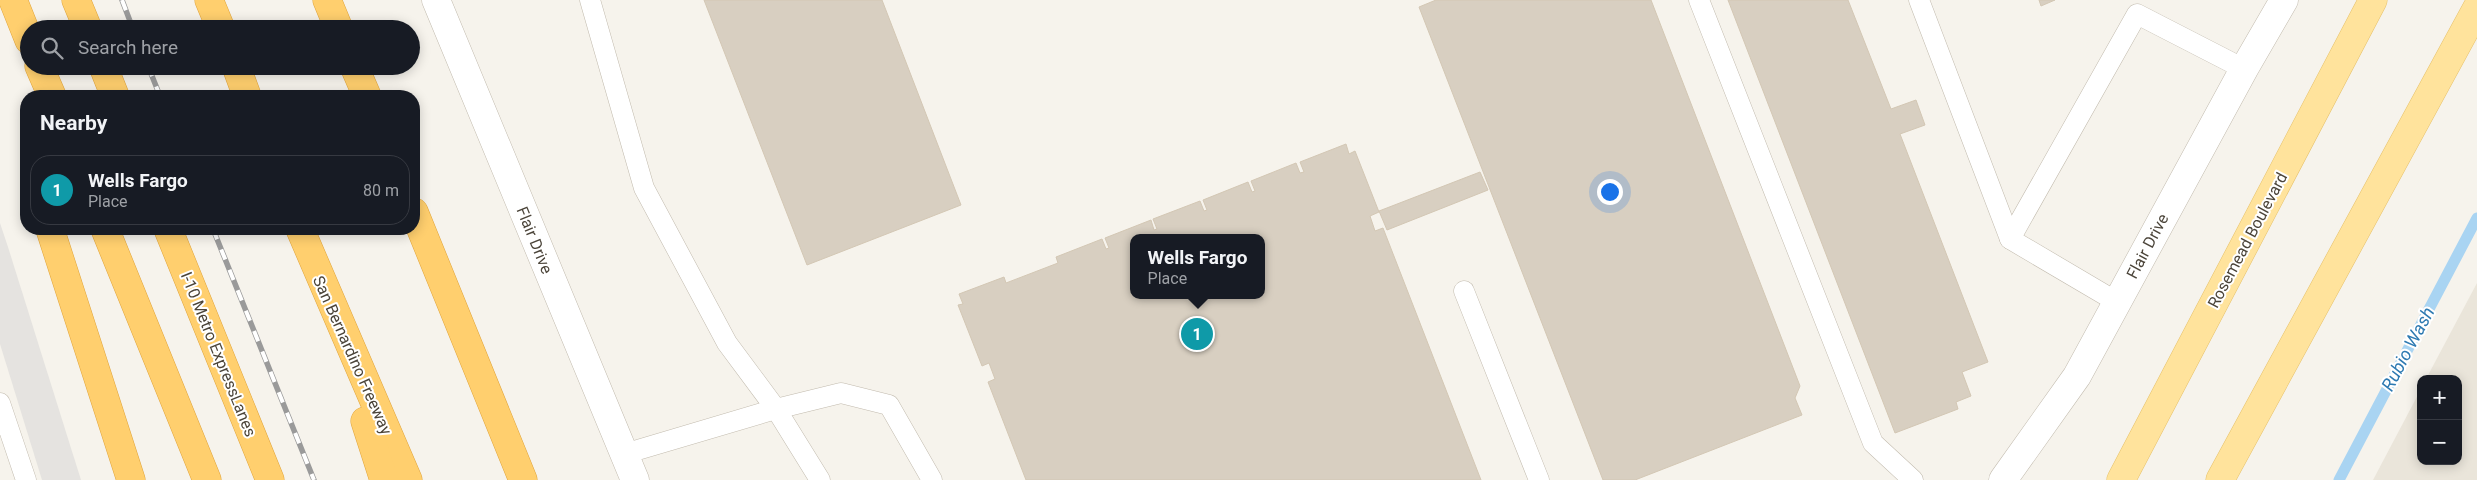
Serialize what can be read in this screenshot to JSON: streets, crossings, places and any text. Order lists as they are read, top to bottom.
{
  "streets": {
    "highway": ["I-10 Metro ExpressLanes", "San Bernardino Freeway"],
    "main road": ["Rosemead Boulevard"],
    "street": ["Flair Drive"]
  },
  "water": ["Rubio Wash"],
  "page": {
    "search": "Search here",
    "heading": "Nearby",
    "list": [
      {
        "mark": "1",
        "name": "Wells Fargo",
        "note": "Place",
        "value": "80 m"
      }
    ],
    "popup": ["Wells Fargo", "Place"],
    "pins": "1",
    "map_buttons": ["+", "−"]
  }
}
